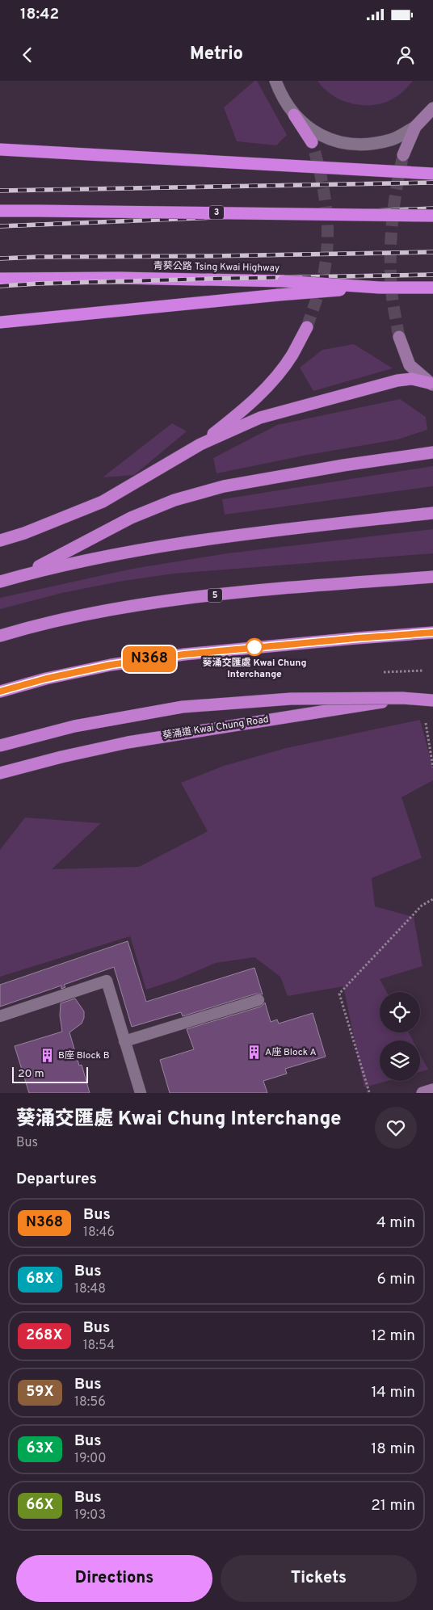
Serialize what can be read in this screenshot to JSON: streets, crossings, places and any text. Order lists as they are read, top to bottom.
{
  "streets": {
    "highway": [
      "3",
      "青葵公路 Tsing Kwai Highway",
      "5",
      "葵涌道 Kwai Chung Road"
    ]
  },
  "places": {
    "other": ["葵涌交匯處 Kwai Chung Interchange"],
    "building": ["A座 Block A", "B座 Block B"]
  },
  "lines": ["bus line N368"],
  "scale_bar": "20 m",
  "page": {
    "status": "18:42",
    "header": "Metrio",
    "on_map": "N368",
    "scale": "20 m",
    "heading": [
      ["葵涌交匯處 Kwai Chung Interchange", "Bus"],
      "Departures"
    ],
    "list": [
      {
        "mark": "N368",
        "name": "Bus",
        "note": "18:46",
        "value": "4 min"
      },
      {
        "mark": "68X",
        "name": "Bus",
        "note": "18:48",
        "value": "6 min"
      },
      {
        "mark": "268X",
        "name": "Bus",
        "note": "18:54",
        "value": "12 min"
      },
      {
        "mark": "59X",
        "name": "Bus",
        "note": "18:56",
        "value": "14 min"
      },
      {
        "mark": "63X",
        "name": "Bus",
        "note": "19:00",
        "value": "18 min"
      },
      {
        "mark": "66X",
        "name": "Bus",
        "note": "19:03",
        "value": "21 min"
      }
    ],
    "buttons": ["Directions", "Tickets"]
  }
}
